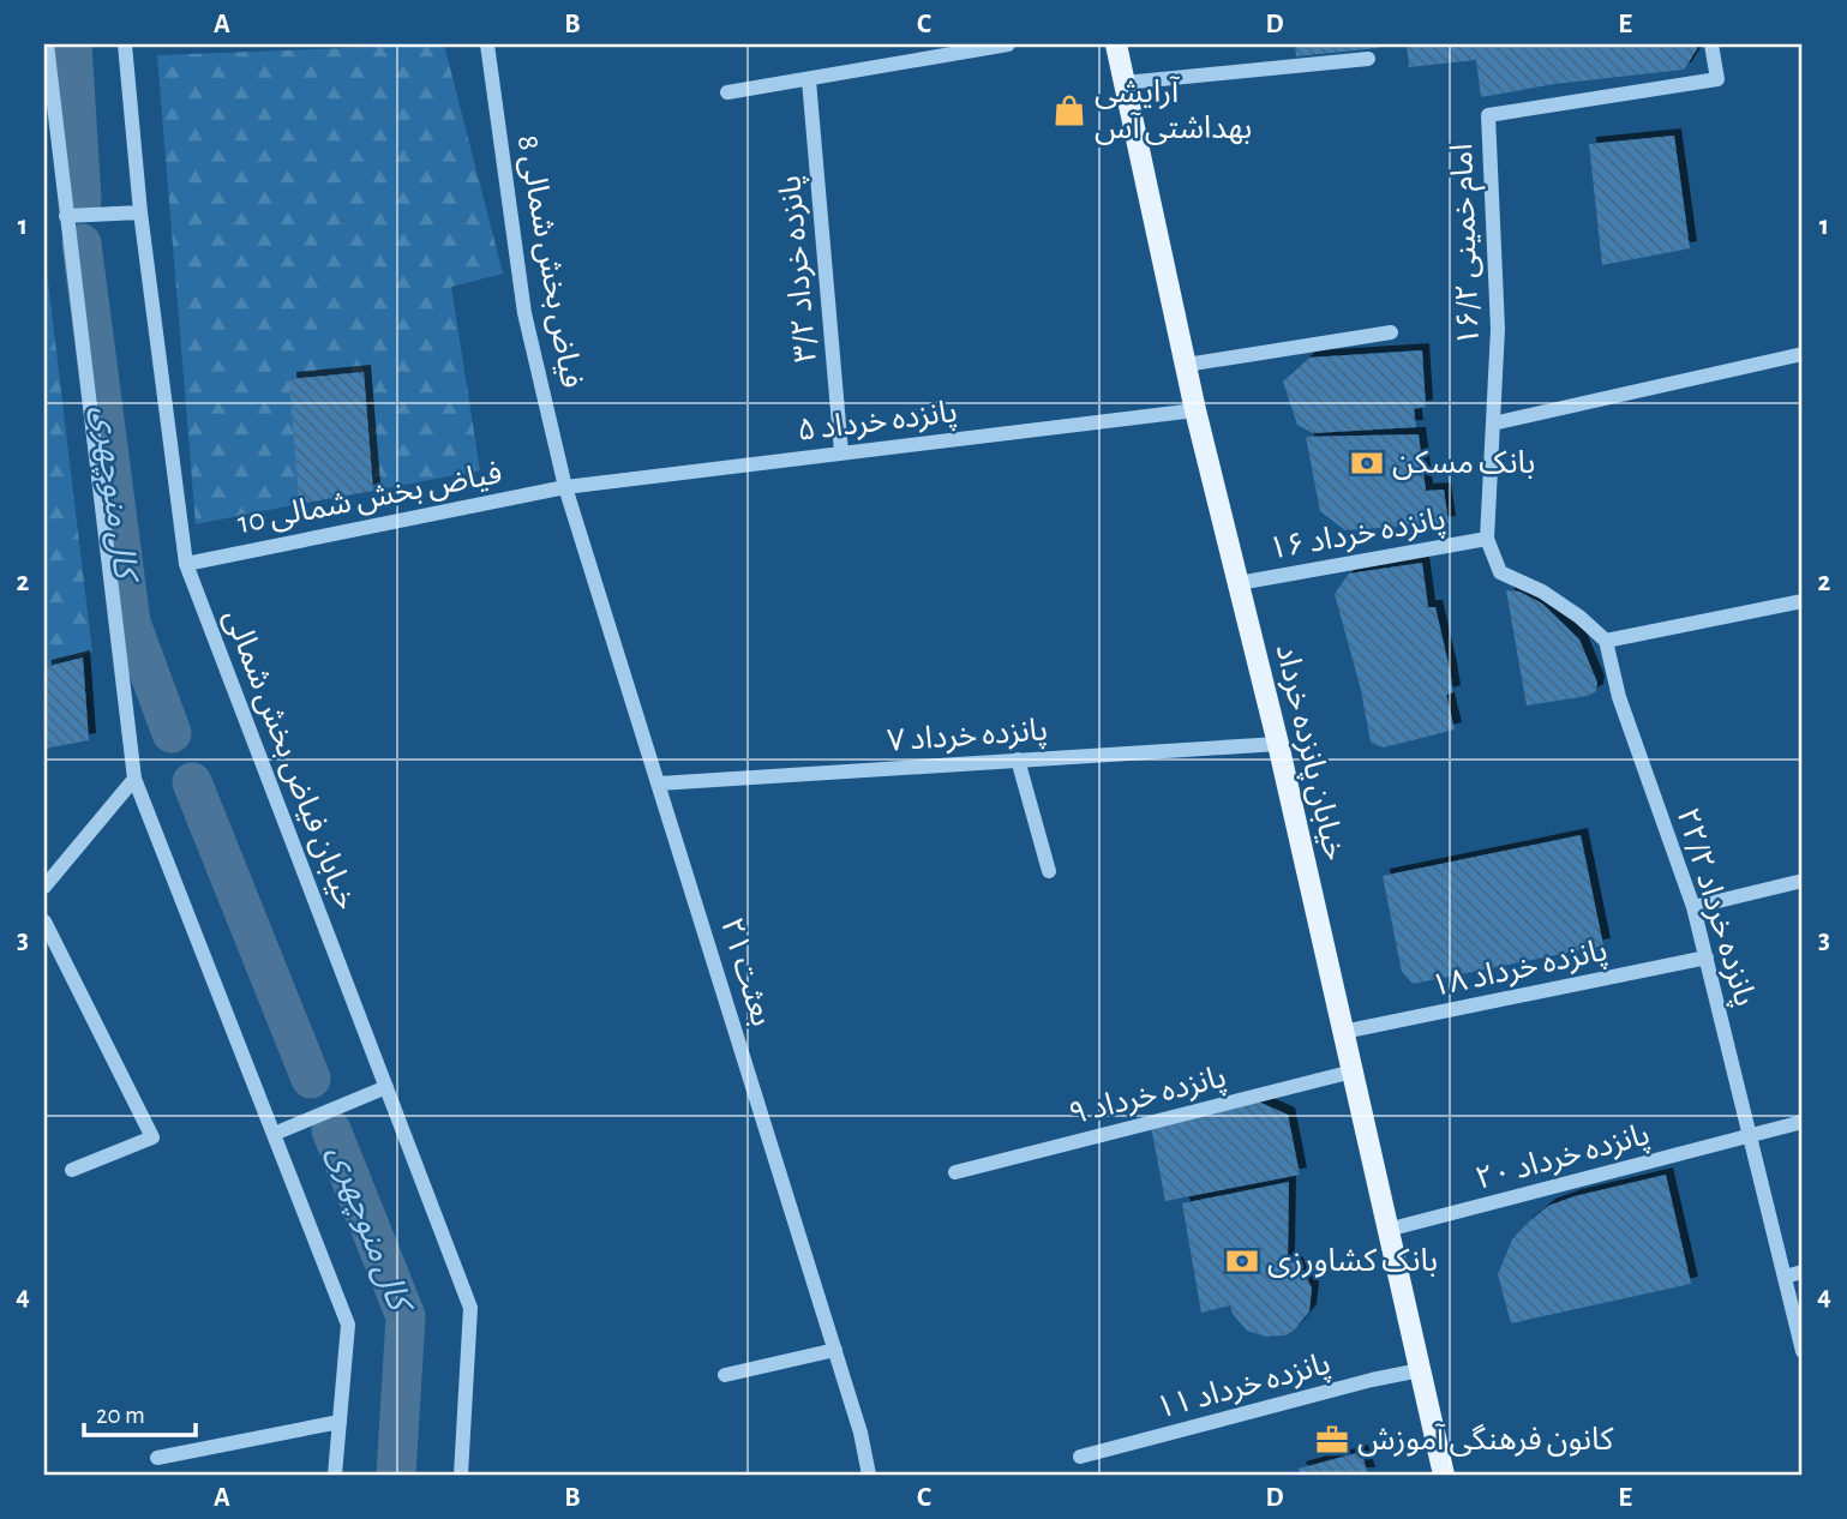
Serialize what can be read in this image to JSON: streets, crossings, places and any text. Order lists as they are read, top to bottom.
{
  "streets": {
    "main road": ["خیابان پانزده خرداد"],
    "street": [
      "امام خمینی ۱۶/۲",
      "فیاض بخش شمالی 8",
      "پانزده خرداد ۳/۲",
      "پانزده خرداد ۵",
      "فیاض بخش شمالی 10",
      "پانزده خرداد ۱۶",
      "پانزده خرداد ۷",
      "خیابان فیاض بخش شمالی",
      "پانزده خرداد ۲۲/۲",
      "پانزده خرداد ۱۸",
      "بعثت ۲۱",
      "پانزده خرداد ۹",
      "پانزده خرداد ۲۰",
      "پانزده خرداد ۱۱"
    ]
  },
  "crossings": [
    ["امام خمینی ۱۶/۲", "پانزده خرداد ۱۶"],
    ["فیاض بخش شمالی 8", "پانزده خرداد ۵"],
    ["فیاض بخش شمالی 8", "فیاض بخش شمالی 10"],
    ["فیاض بخش شمالی 8", "بعثت ۲۱"],
    ["پانزده خرداد ۳/۲", "پانزده خرداد ۵"],
    ["پانزده خرداد ۵", "فیاض بخش شمالی 10"],
    ["پانزده خرداد ۵", "خیابان پانزده خرداد"],
    ["پانزده خرداد ۵", "بعثت ۲۱"],
    ["فیاض بخش شمالی 10", "خیابان فیاض بخش شمالی"],
    ["فیاض بخش شمالی 10", "بعثت ۲۱"],
    ["پانزده خرداد ۱۶", "خیابان پانزده خرداد"],
    ["پانزده خرداد ۷", "خیابان پانزده خرداد"],
    ["پانزده خرداد ۷", "بعثت ۲۱"],
    ["خیابان پانزده خرداد", "پانزده خرداد ۱۸"],
    ["خیابان پانزده خرداد", "پانزده خرداد ۹"],
    ["خیابان پانزده خرداد", "پانزده خرداد ۲۰"],
    ["خیابان پانزده خرداد", "پانزده خرداد ۱۱"],
    ["پانزده خرداد ۲۲/۲", "پانزده خرداد ۱۸"],
    ["پانزده خرداد ۲۲/۲", "پانزده خرداد ۲۰"]
  ],
  "water": ["کال منوچهری"],
  "places": {
    "shop": ["آرایشی بهداشتی آس"],
    "bank": ["بانک مسکن", "بانک کشاورزی"],
    "office": ["کانون فرهنگی آموزش"]
  },
  "scale_bar": "20 m",
  "grid": {
    "columns": [
      "A",
      "B",
      "C",
      "D",
      "E"
    ],
    "rows": [
      "1",
      "2",
      "3",
      "4"
    ]
  }
}
